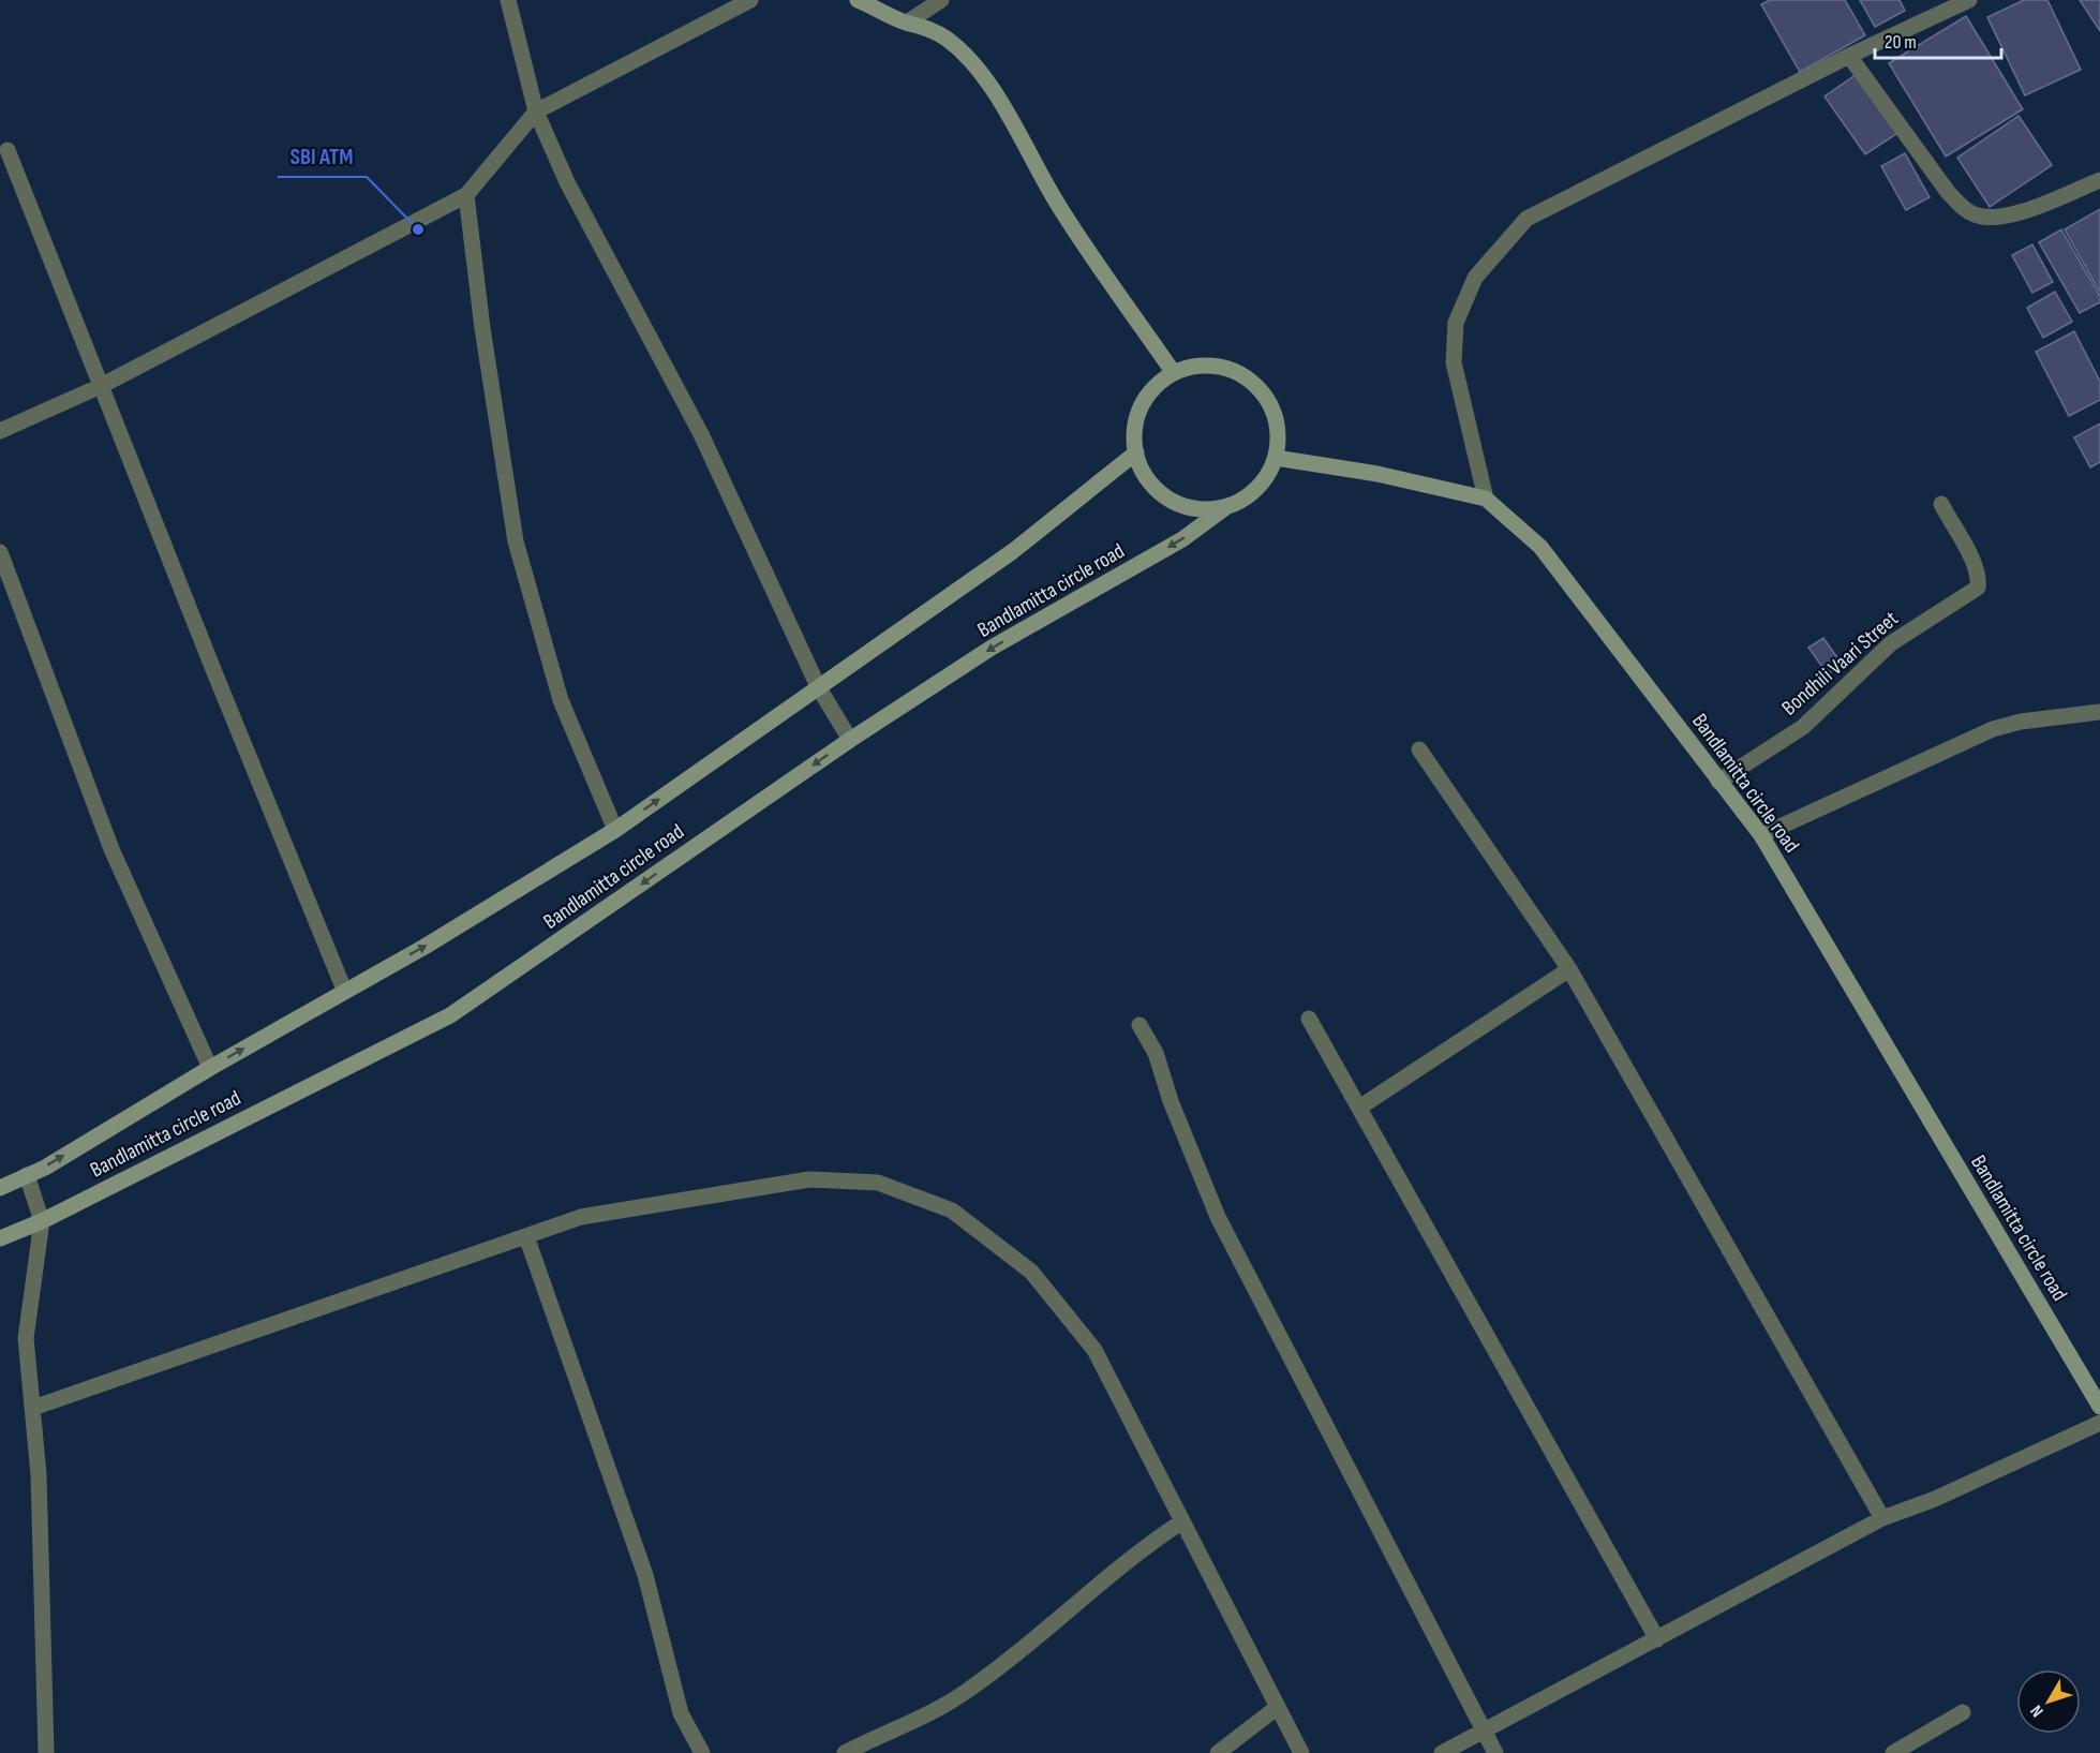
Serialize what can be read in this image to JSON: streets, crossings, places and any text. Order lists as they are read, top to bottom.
{
  "streets": {
    "street": ["Bandlamitta circle road", "Bondhili Vaari Street"]
  },
  "crossings": [
    ["Bandlamitta circle road", "Bondhili Vaari Street"]
  ],
  "places": ["SBI ATM"],
  "scale_bar": "20 m",
  "north": "bottom left"
}
